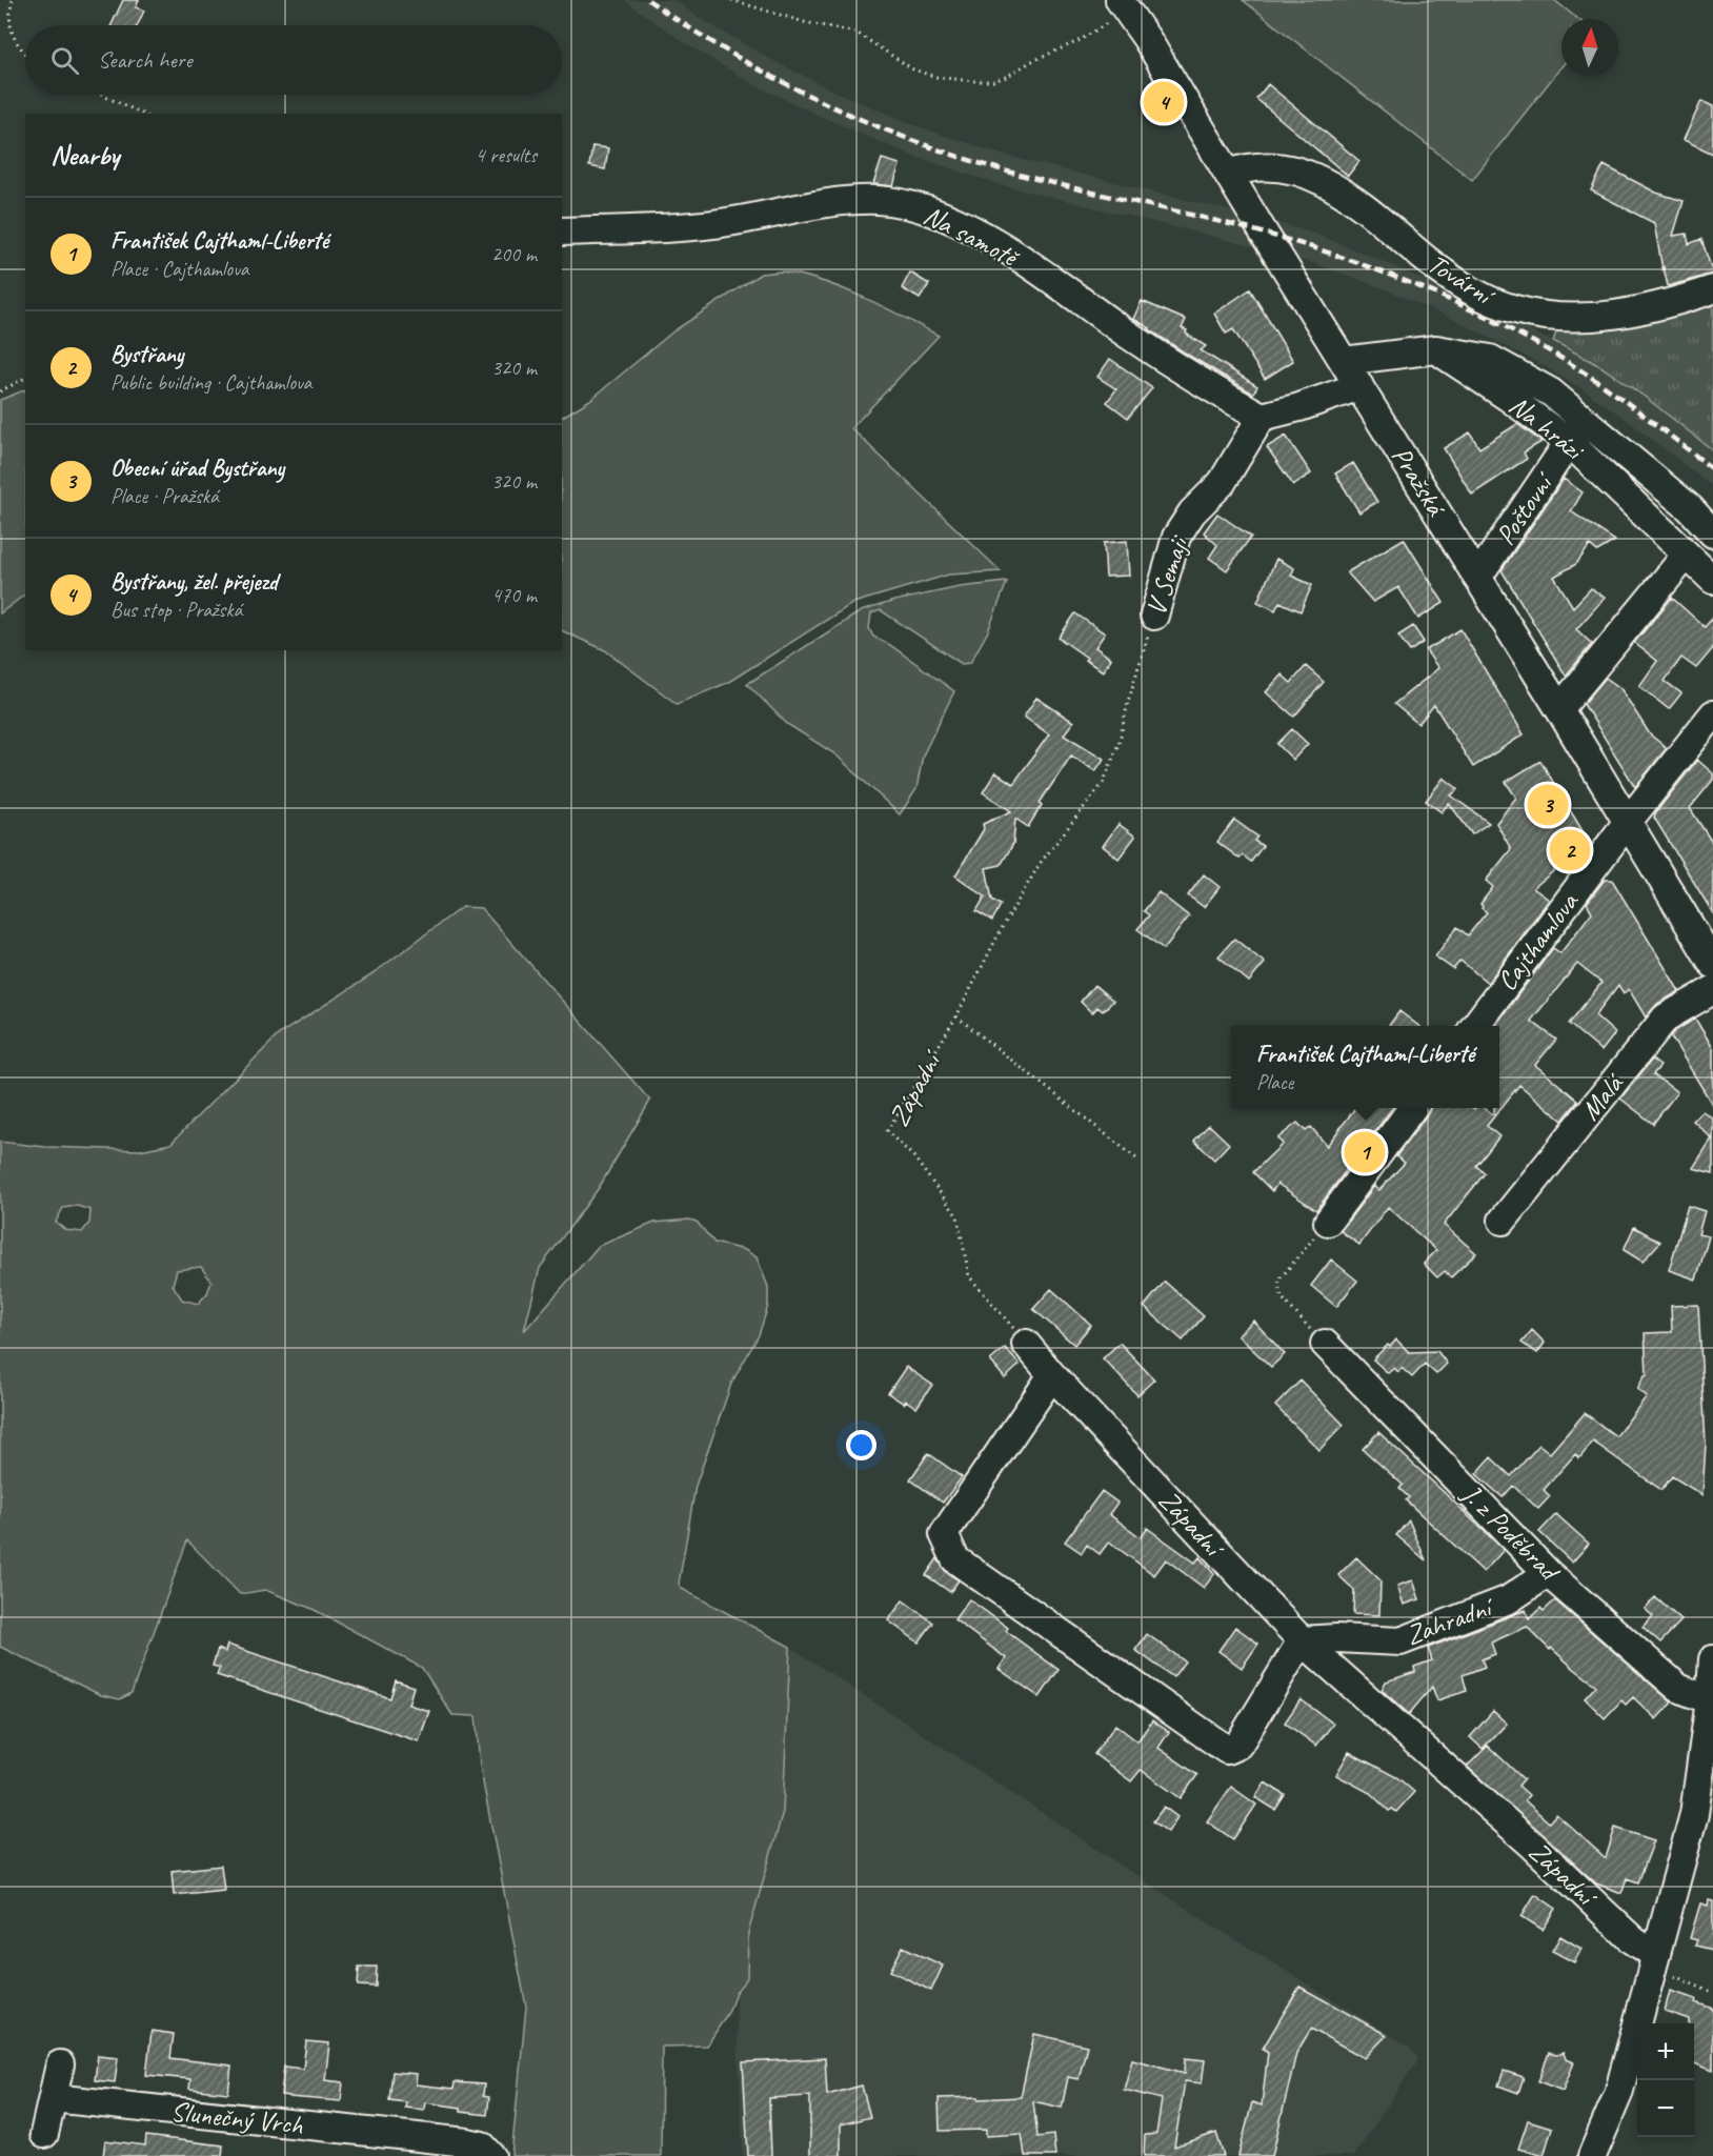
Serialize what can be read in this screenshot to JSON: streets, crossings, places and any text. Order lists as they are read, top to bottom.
{
  "streets": {
    "street": [
      "Na samotě",
      "Tovární",
      "Na hrázi",
      "Pražská",
      "Poštovní",
      "V Semaji",
      "Cajthamlova",
      "Západní",
      "Malá",
      "J. z Poděbrad",
      "Zahradní",
      "Slunečný Vrch"
    ]
  },
  "crossings": [
    ["Na samotě", "V Semaji"],
    ["Tovární", "Pražská"],
    ["Na hrázi", "Poštovní"],
    ["Pražská", "Poštovní"],
    ["Pražská", "Cajthamlova"],
    ["V Semaji", "Západní"],
    ["Západní", "Zahradní"],
    ["J. z Poděbrad", "Zahradní"]
  ],
  "north": "top",
  "page": {
    "search": "Search here",
    "pins": [
      "4",
      "3",
      "2",
      "1"
    ],
    "heading": ["Nearby", "4 results"],
    "list": [
      {
        "mark": "1",
        "name": "František Cajthaml-Liberté",
        "note": "Place · Cajthamlova",
        "value": "200 m"
      },
      {
        "mark": "2",
        "name": "Bystřany",
        "note": "Public building · Cajthamlova",
        "value": "320 m"
      },
      {
        "mark": "3",
        "name": "Obecní úřad Bystřany",
        "note": "Place · Pražská",
        "value": "320 m"
      },
      {
        "mark": "4",
        "name": "Bystřany, žel. přejezd",
        "note": "Bus stop · Pražská",
        "value": "470 m"
      }
    ],
    "popup": ["František Cajthaml-Liberté", "Place"],
    "map_buttons": ["+", "−"]
  }
}
